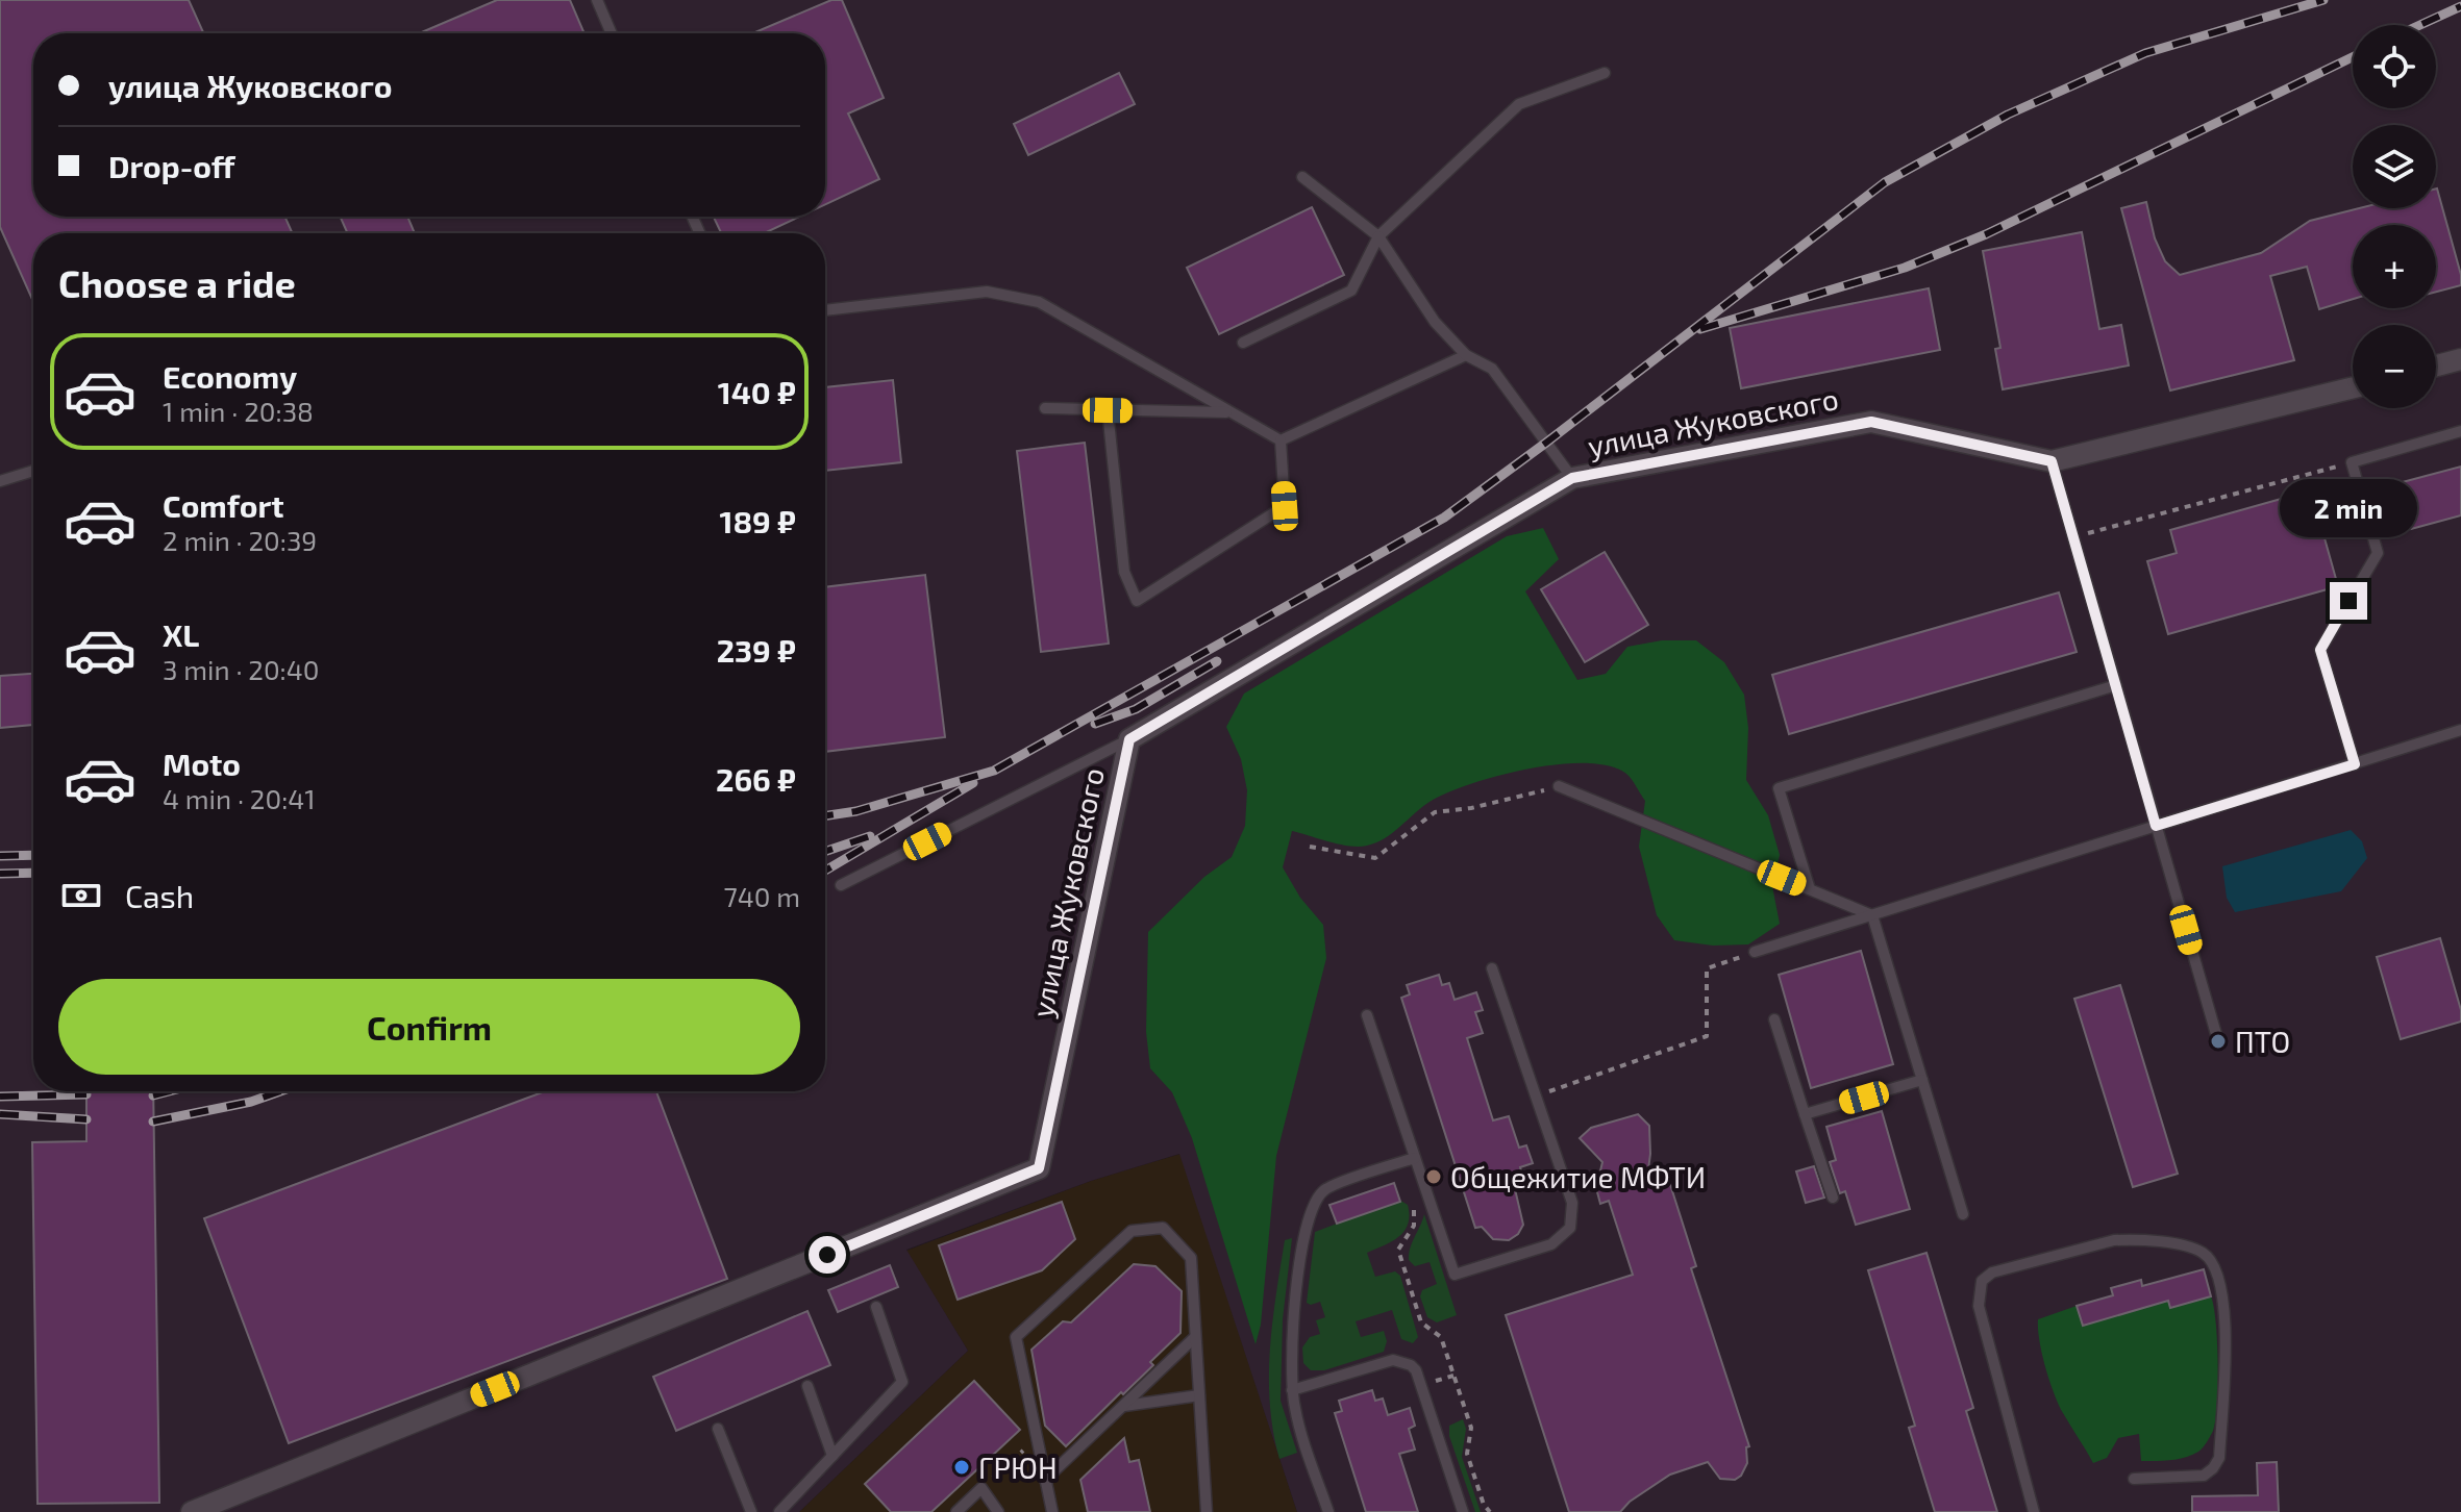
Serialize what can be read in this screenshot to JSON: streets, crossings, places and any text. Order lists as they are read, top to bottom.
{
  "streets": {
    "street": ["улица Жуковского"]
  },
  "places": ["ПТО", "Общежитие МФТИ", "ГРЮН"],
  "page": {
    "map_buttons": ["+", "−"],
    "banner": ["улица Жуковского", "Drop-off"],
    "heading": "Choose a ride",
    "list": [
      {
        "name": "Economy",
        "note": "1 min · 20:38",
        "value": "140 ₽"
      },
      {
        "name": "Comfort",
        "note": "2 min · 20:39",
        "value": "189 ₽"
      },
      {
        "name": "XL",
        "note": "3 min · 20:40",
        "value": "239 ₽"
      },
      {
        "name": "Moto",
        "note": "4 min · 20:41",
        "value": "266 ₽"
      }
    ],
    "bubble": "2 min",
    "pay": ["Cash", "740 m"],
    "buttons": "Confirm"
  }
}
